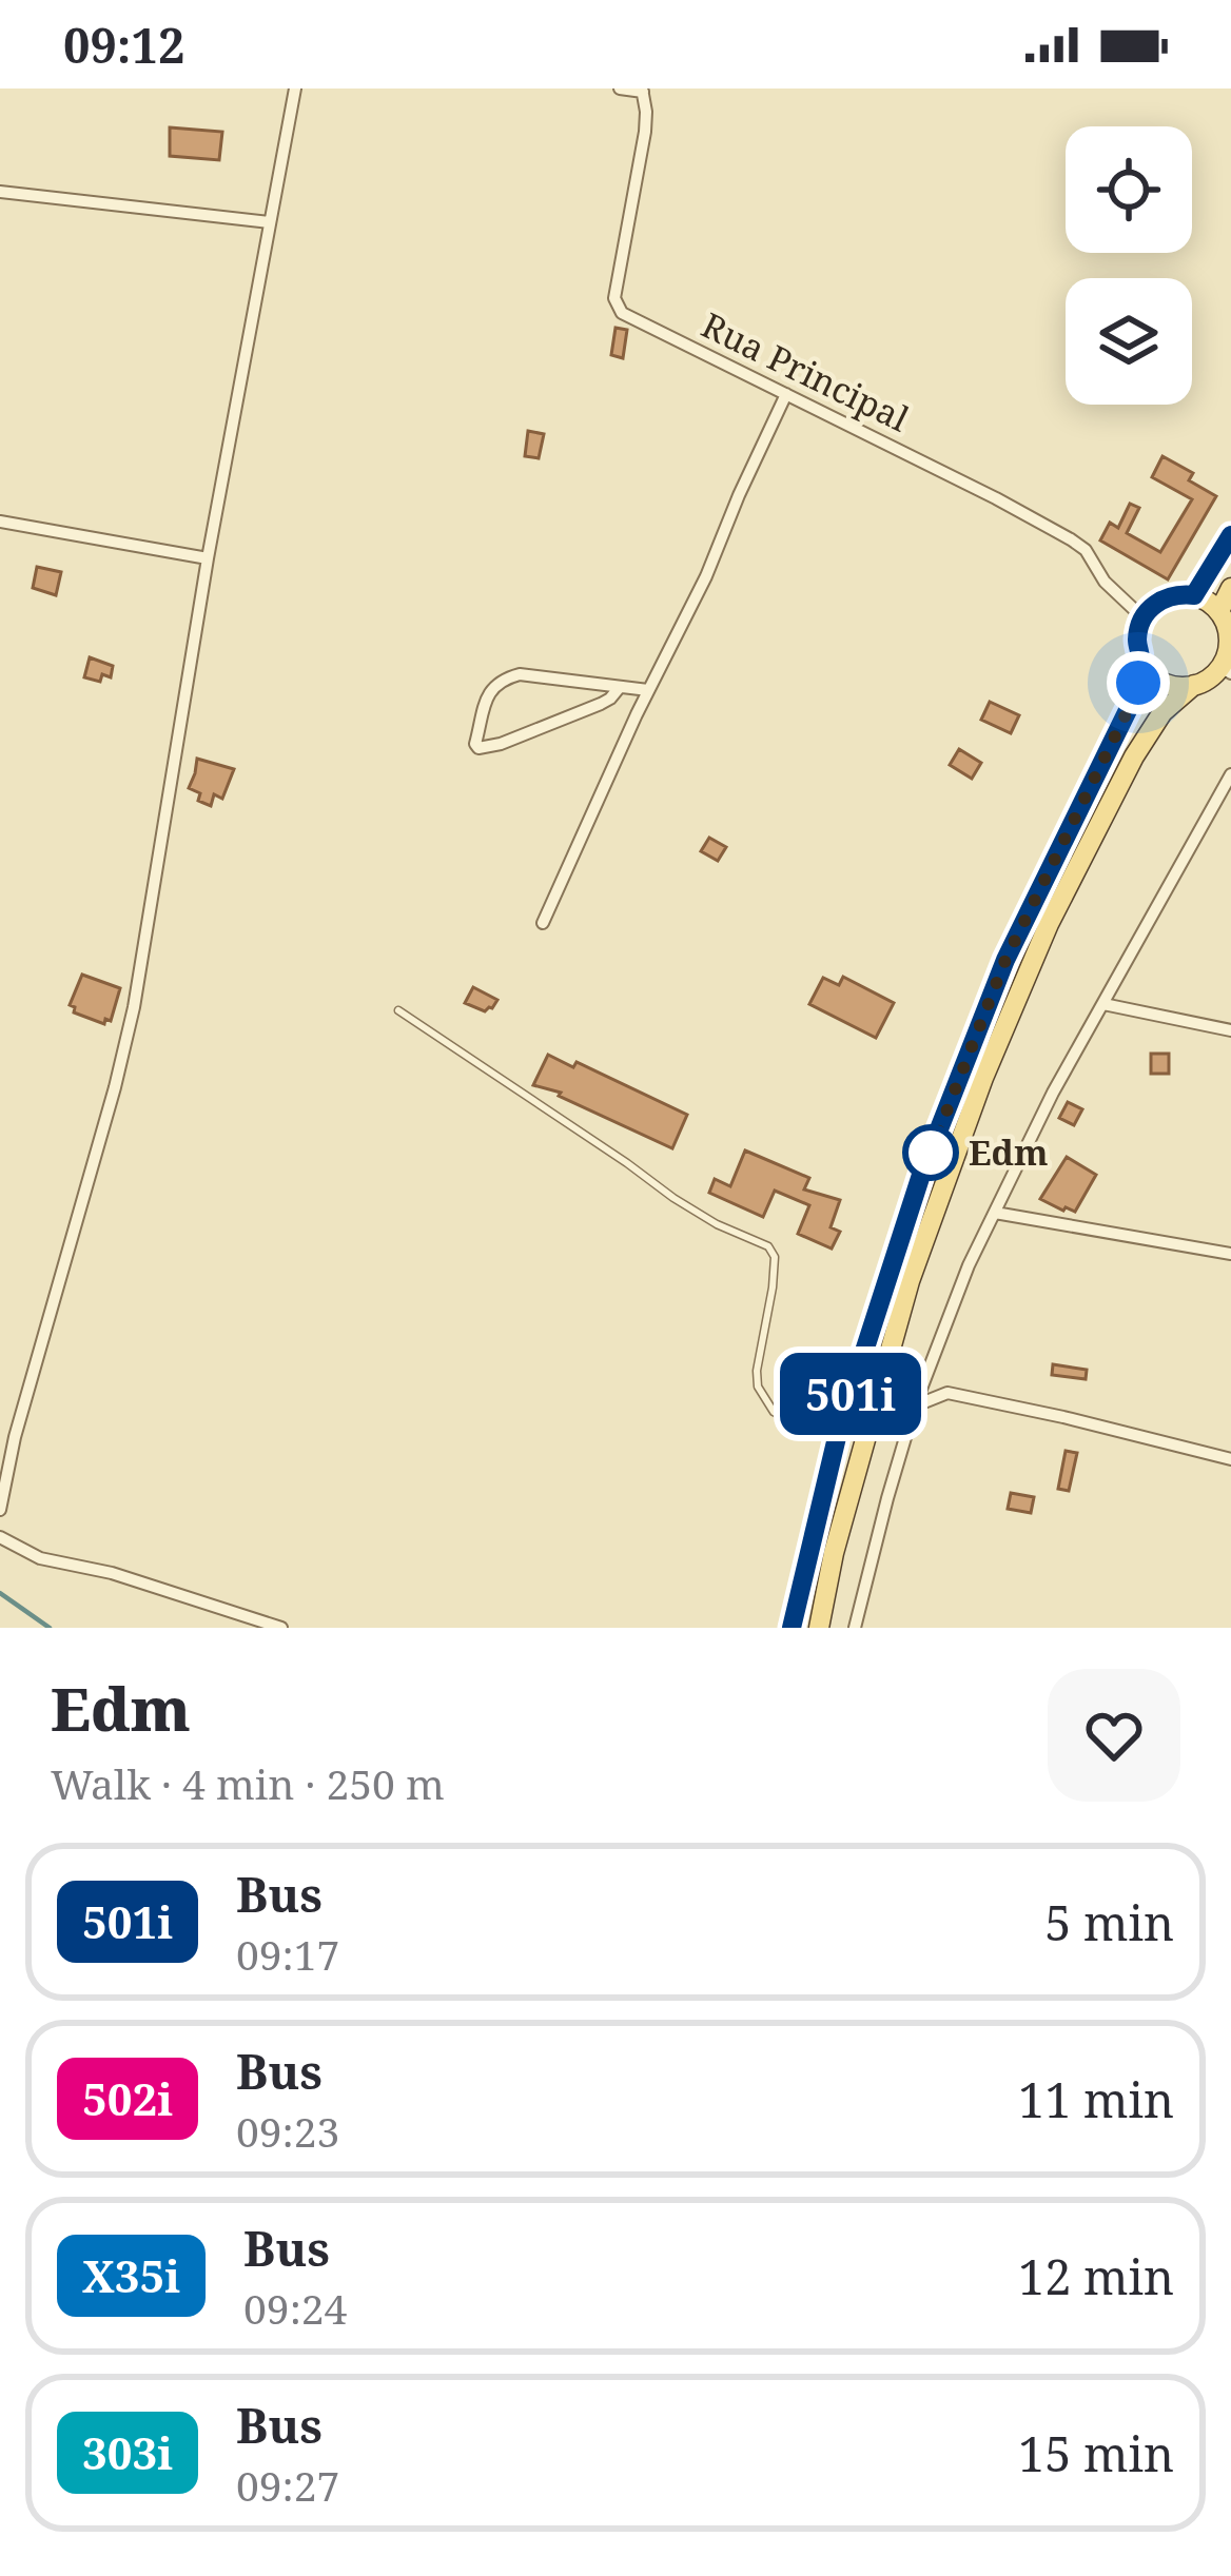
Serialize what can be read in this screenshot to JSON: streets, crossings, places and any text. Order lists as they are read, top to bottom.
{
  "streets": {
    "street": ["Rua Principal"]
  },
  "places": ["Edm"],
  "lines": ["bus line 501i"],
  "page": {
    "status": "09:12",
    "on_map": "501i",
    "heading": ["Edm", "Walk · 4 min · 250 m"],
    "list": [
      {
        "mark": "501i",
        "name": "Bus",
        "note": "09:17",
        "value": "5 min"
      },
      {
        "mark": "502i",
        "name": "Bus",
        "note": "09:23",
        "value": "11 min"
      },
      {
        "mark": "X35i",
        "name": "Bus",
        "note": "09:24",
        "value": "12 min"
      },
      {
        "mark": "303i",
        "name": "Bus",
        "note": "09:27",
        "value": "15 min"
      }
    ]
  }
}
